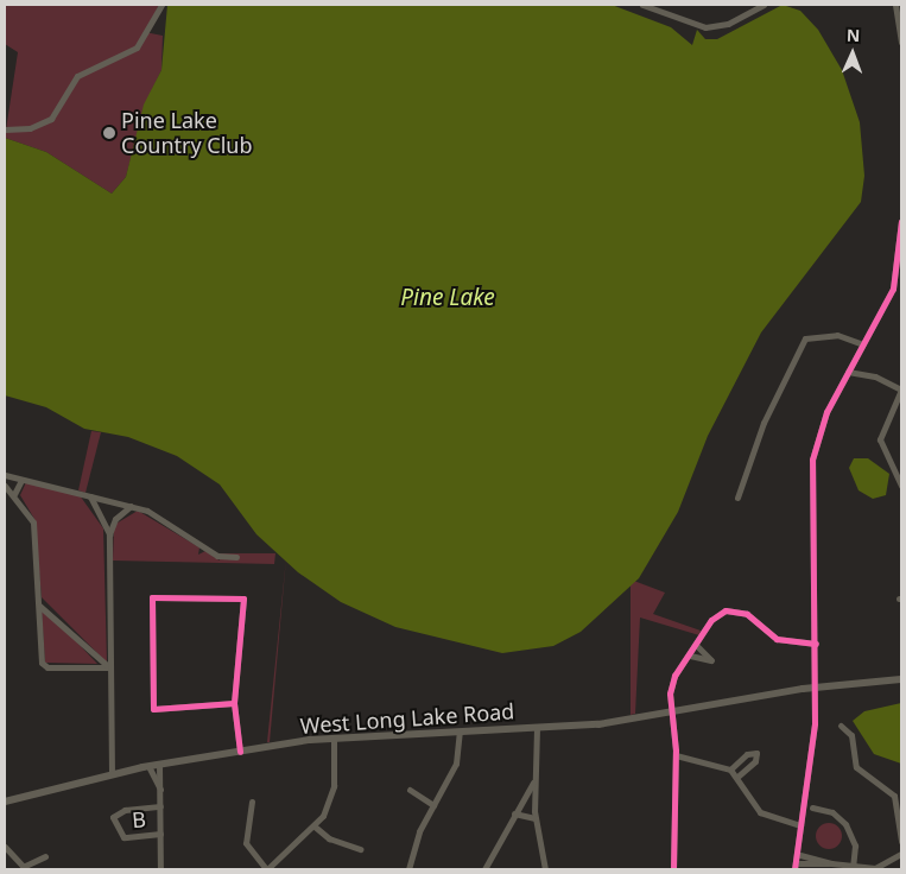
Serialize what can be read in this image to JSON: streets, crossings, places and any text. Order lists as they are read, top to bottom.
{
  "streets": {
    "main road": ["West Long Lake Road"],
    "street": ["B"]
  },
  "water": ["Pine Lake"],
  "places": ["Pine Lake Country Club"],
  "north": "top"
}
